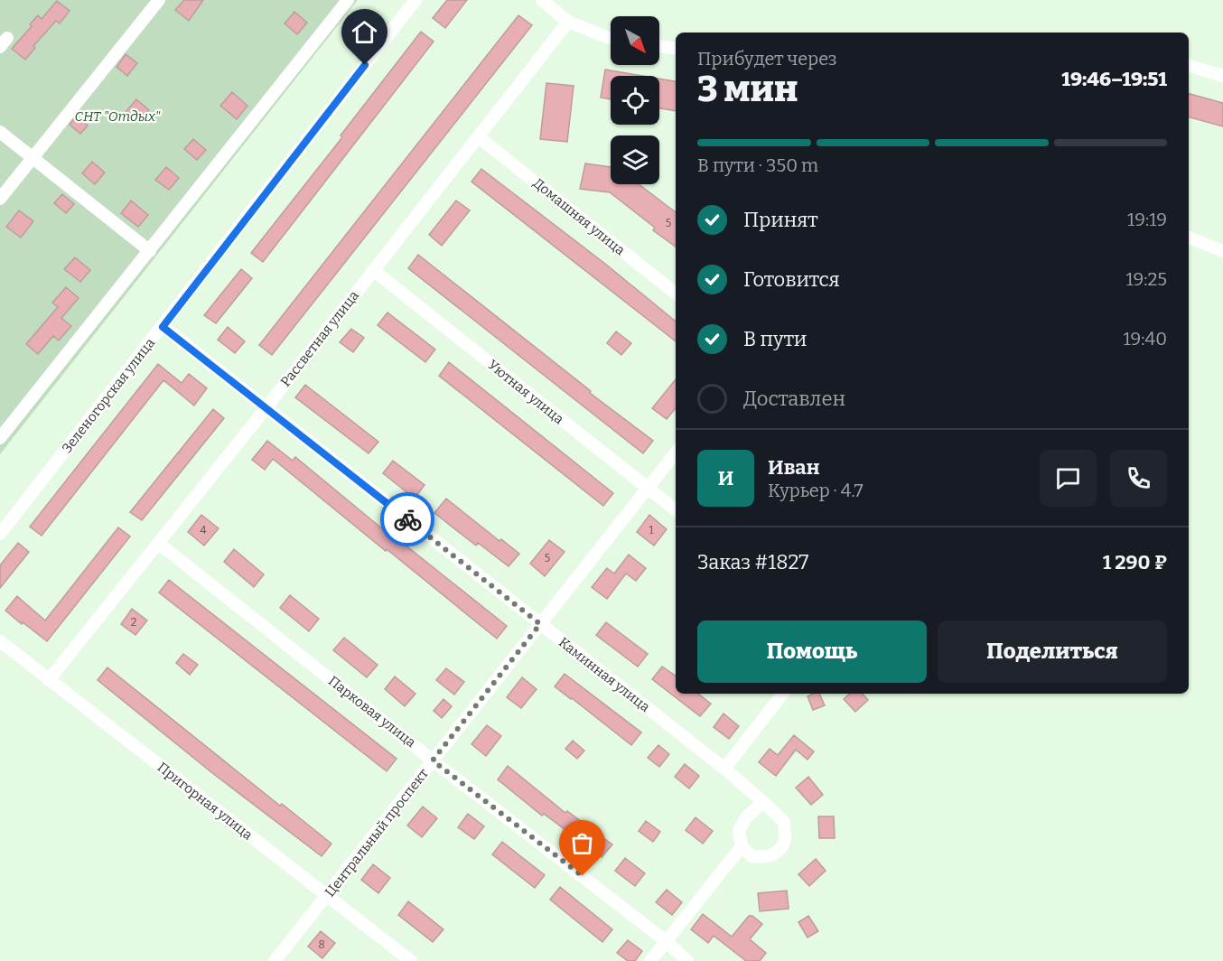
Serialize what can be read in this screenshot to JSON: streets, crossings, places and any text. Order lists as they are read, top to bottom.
{
  "streets": {
    "street": [
      "Домашняя улица",
      "Рассветная улица",
      "Уютная улица",
      "Зеленогорская улица",
      "Каминная улица",
      "Парковая улица",
      "Пригорная улица",
      "Центральный проспект"
    ]
  },
  "crossings": [
    ["Домашняя улица", "Рассветная улица"],
    ["Рассветная улица", "Уютная улица"],
    ["Рассветная улица", "Каминная улица"],
    ["Рассветная улица", "Парковая улица"],
    ["Рассветная улица", "Пригорная улица"],
    ["Уютная улица", "Центральный проспект"],
    ["Зеленогорская улица", "Каминная улица"],
    ["Каминная улица", "Центральный проспект"],
    ["Парковая улица", "Центральный проспект"],
    ["Пригорная улица", "Центральный проспект"]
  ],
  "parks": ["СНТ \"Отдых\""],
  "house_numbers": [
    "5",
    "4",
    "1",
    "5",
    "2",
    "8"
  ],
  "north": "bottom right",
  "page": {
    "heading": ["3 мин", "Прибудет через", "19:46–19:51"],
    "panel": [
      "Иван",
      "Курьер · 4.7",
      "Заказ #1827",
      "1 290 ₽"
    ],
    "bar": "В пути · 350 m",
    "list": [
      ["Принят", "19:19"],
      ["Готовится", "19:25"],
      ["В пути", "19:40"],
      "Доставлен"
    ],
    "round": "И",
    "buttons": ["Помощь", "Поделиться"]
  }
}
